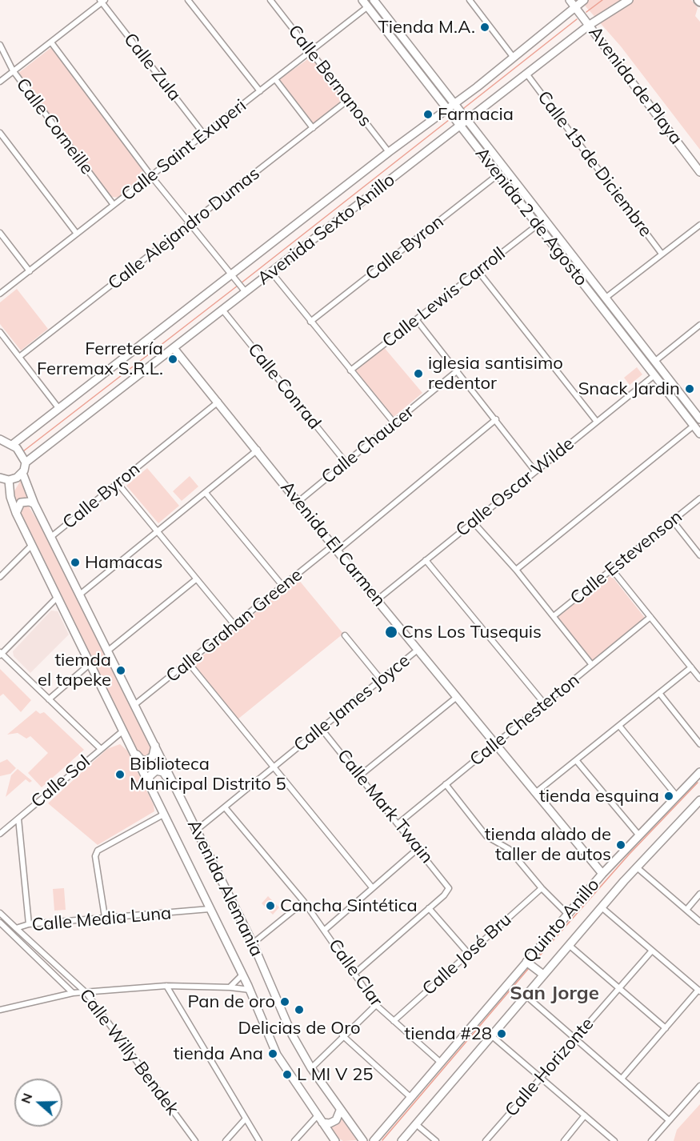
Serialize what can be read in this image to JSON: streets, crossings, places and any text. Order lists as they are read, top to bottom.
{
  "streets": {
    "main road": [
      "Avenida de Playa",
      "Avenida 2 de Agosto",
      "Avenida Sexto Anillo",
      "Avenida El Carmen",
      "Avenida Alemania",
      "Quinto Anillo"
    ],
    "street": [
      "Calle Zula",
      "Calle Bernanos",
      "Calle Corneille",
      "Calle Saint Exuperi",
      "Calle 15 de Diciembre",
      "Calle Alejandro Dumas",
      "Calle Byron",
      "Calle Lewis Carroll",
      "Calle Conrad",
      "Calle Chaucer",
      "Calle Oscar Wilde",
      "Calle Estevenson",
      "Calle Grahan Greene",
      "Calle James Joyce",
      "Calle Chesterton",
      "Calle Sol",
      "Calle Mark Twain",
      "Calle Media Luna",
      "Calle José Bru",
      "Calle Clar",
      "Calle Willy Bendek",
      "Calle Horizonte"
    ]
  },
  "crossings": [
    ["Calle Zula", "Calle Saint Exuperi"],
    ["Calle Bernanos", "Calle Saint Exuperi"],
    ["Calle Bernanos", "Calle Alejandro Dumas"],
    ["Calle Bernanos", "Avenida Sexto Anillo"],
    ["Avenida de Playa", "Avenida Sexto Anillo"],
    ["Calle Corneille", "Calle Saint Exuperi"],
    ["Calle Saint Exuperi", "Avenida 2 de Agosto"],
    ["Calle 15 de Diciembre", "Avenida Sexto Anillo"],
    ["Avenida 2 de Agosto", "Avenida Sexto Anillo"],
    ["Avenida 2 de Agosto", "Calle Byron"],
    ["Avenida 2 de Agosto", "Calle Lewis Carroll"],
    ["Avenida 2 de Agosto", "Calle Oscar Wilde"],
    ["Avenida Sexto Anillo", "Calle Conrad"],
    ["Avenida Sexto Anillo", "Avenida El Carmen"],
    ["Calle Byron", "Avenida El Carmen"],
    ["Calle Byron", "Avenida Alemania"],
    ["Calle Conrad", "Calle Chaucer"],
    ["Calle Chaucer", "Avenida El Carmen"],
    ["Calle Oscar Wilde", "Avenida El Carmen"],
    ["Avenida El Carmen", "Calle Grahan Greene"],
    ["Avenida El Carmen", "Calle James Joyce"],
    ["Avenida El Carmen", "Calle Chesterton"],
    ["Avenida El Carmen", "Quinto Anillo"],
    ["Calle Grahan Greene", "Avenida Alemania"],
    ["Calle James Joyce", "Calle Mark Twain"],
    ["Calle James Joyce", "Avenida Alemania"],
    ["Calle James Joyce", "Calle Clar"],
    ["Calle Chesterton", "Calle Mark Twain"],
    ["Calle Sol", "Avenida Alemania"],
    ["Avenida Alemania", "Calle Media Luna"],
    ["Calle Media Luna", "Calle Willy Bendek"],
    ["Quinto Anillo", "Calle Clar"],
    ["Calle José Bru", "Calle Clar"]
  ],
  "districts": ["San Jorge"],
  "places": [
    "Tienda M.A.",
    "Farmacia",
    "Ferretería Ferremax S.R.L.",
    "iglesia santisimo redentor",
    "Snack Jardin",
    "Hamacas",
    "Cns Los Tusequis",
    "tiemda el tapeke",
    "Biblioteca Municipal Distrito 5",
    "tienda esquina",
    "tienda alado de taller de autos",
    "Cancha Sintética",
    "Pan de oro",
    "Delicias de Oro",
    "tienda #28",
    "tienda Ana",
    "L MI V 25"
  ],
  "north": "left"
}
